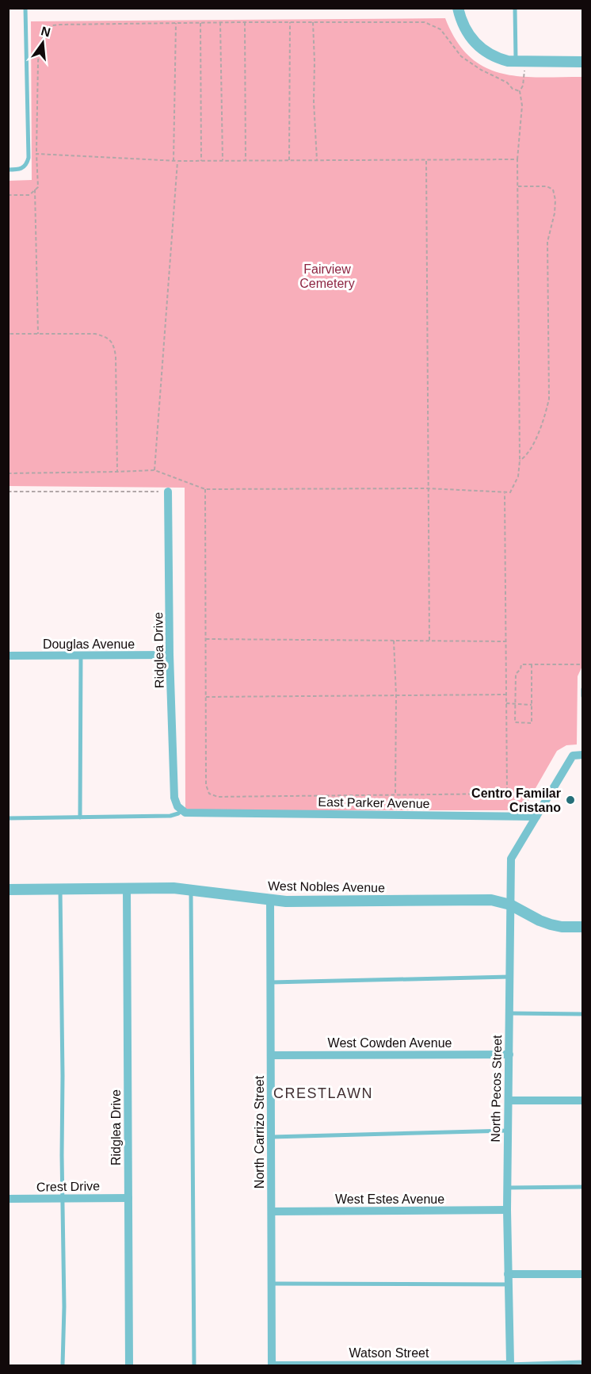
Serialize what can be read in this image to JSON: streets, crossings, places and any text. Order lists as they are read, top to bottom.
{
  "streets": {
    "street": [
      "Douglas Avenue",
      "Ridglea Drive",
      "East Parker Avenue",
      "West Nobles Avenue",
      "West Cowden Avenue",
      "North Pecos Street",
      "North Carrizo Street",
      "Crest Drive",
      "West Estes Avenue",
      "Watson Street"
    ]
  },
  "crossings": [
    ["Douglas Avenue", "Ridglea Drive"],
    ["Ridglea Drive", "East Parker Avenue"],
    ["Ridglea Drive", "West Nobles Avenue"],
    ["Ridglea Drive", "Crest Drive"],
    ["East Parker Avenue", "North Pecos Street"],
    ["West Nobles Avenue", "North Pecos Street"],
    ["West Nobles Avenue", "North Carrizo Street"],
    ["West Cowden Avenue", "North Pecos Street"],
    ["West Cowden Avenue", "North Carrizo Street"],
    ["North Pecos Street", "West Estes Avenue"],
    ["North Pecos Street", "Watson Street"],
    ["North Carrizo Street", "West Estes Avenue"],
    ["North Carrizo Street", "Watson Street"]
  ],
  "districts": ["CRESTLAWN"],
  "parks": ["Fairview Cemetery"],
  "places": ["Centro Familar Cristano"],
  "north": "top"
}
